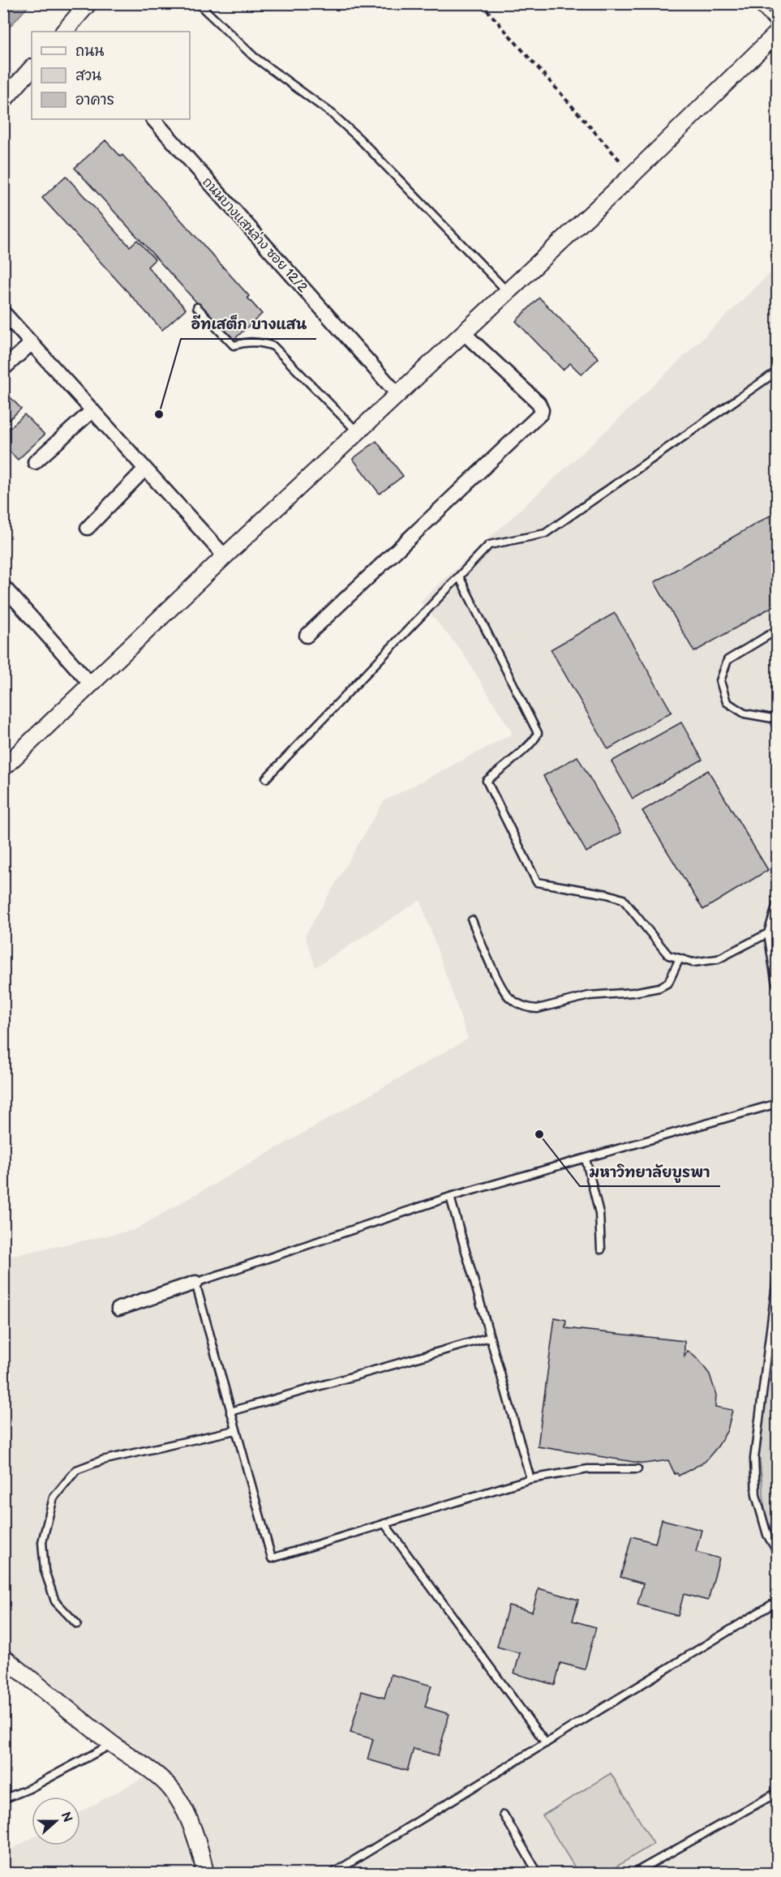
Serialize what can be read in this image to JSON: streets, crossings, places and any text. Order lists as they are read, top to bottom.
{
  "streets": {
    "street": ["ถนนบางแสนล่าง ซอย 12/2"]
  },
  "places": ["อีทเสต็ก บางแสน", "มหาวิทยาลัยบูรพา"],
  "legend": ["ถนน", "สวน", "อาคาร"],
  "north": "right"
}
